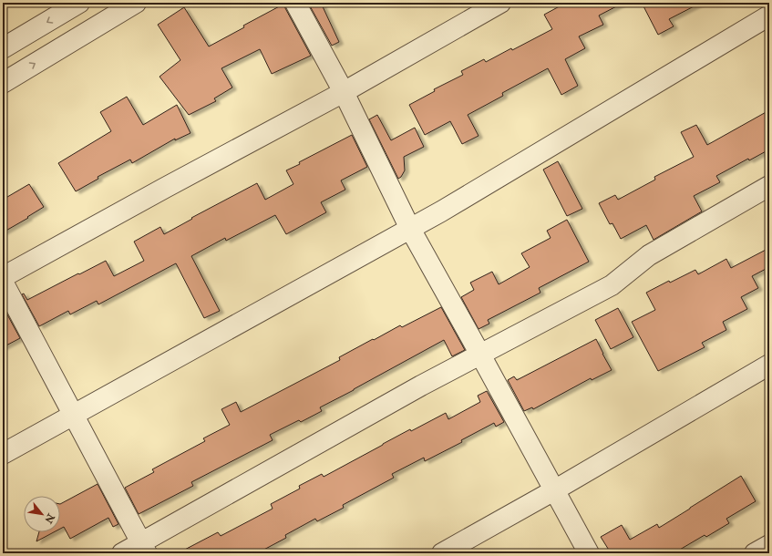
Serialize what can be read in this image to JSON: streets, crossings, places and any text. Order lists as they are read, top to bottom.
{
  "north": "bottom right"
}
